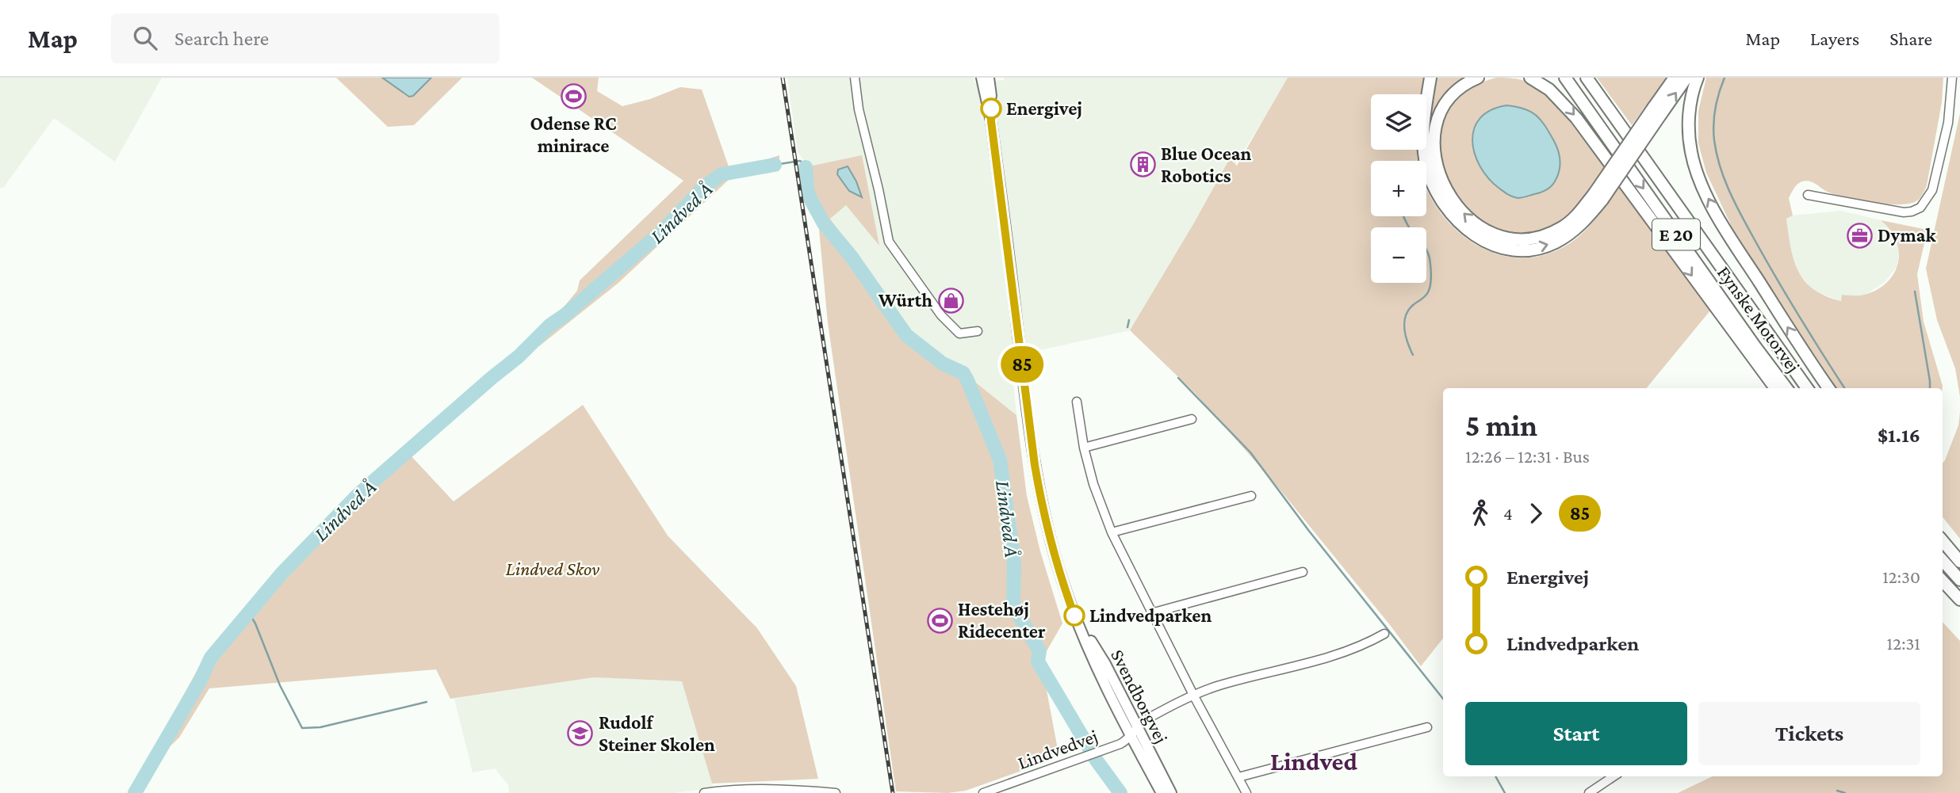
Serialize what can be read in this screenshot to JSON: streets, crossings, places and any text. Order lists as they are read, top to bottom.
{
  "streets": {
    "highway": ["E 20", "Fynske Motorvej"],
    "main road": ["Svendborgvej"],
    "street": ["Lindvedvej"]
  },
  "crossings": [
    ["Svendborgvej", "Lindvedvej"]
  ],
  "districts": ["Lindved"],
  "water": ["Lindved Å"],
  "parks": ["Lindved Skov"],
  "places": {
    "sports": ["Odense RC minirace", "Hestehøj Ridecenter"],
    "other": ["Energivej", "Lindvedparken"],
    "building": ["Blue Ocean Robotics"],
    "office": ["Dymak"],
    "shop": ["Würth"],
    "school or university": ["Rudolf Steiner Skolen"]
  },
  "lines": ["bus line 85"],
  "page": {
    "header": "Map",
    "search": "Search here",
    "nav": ["Map", "Layers", "Share"],
    "on_map": "85",
    "map_buttons": ["+", "−"],
    "heading": ["5 min", "12:26 – 12:31 · Bus", "$1.16"],
    "legs": ["4", "85"],
    "list": [
      {
        "name": "Energivej",
        "value": "12:30"
      },
      {
        "name": "Lindvedparken",
        "value": "12:31"
      }
    ],
    "buttons": ["Start", "Tickets"]
  }
}
